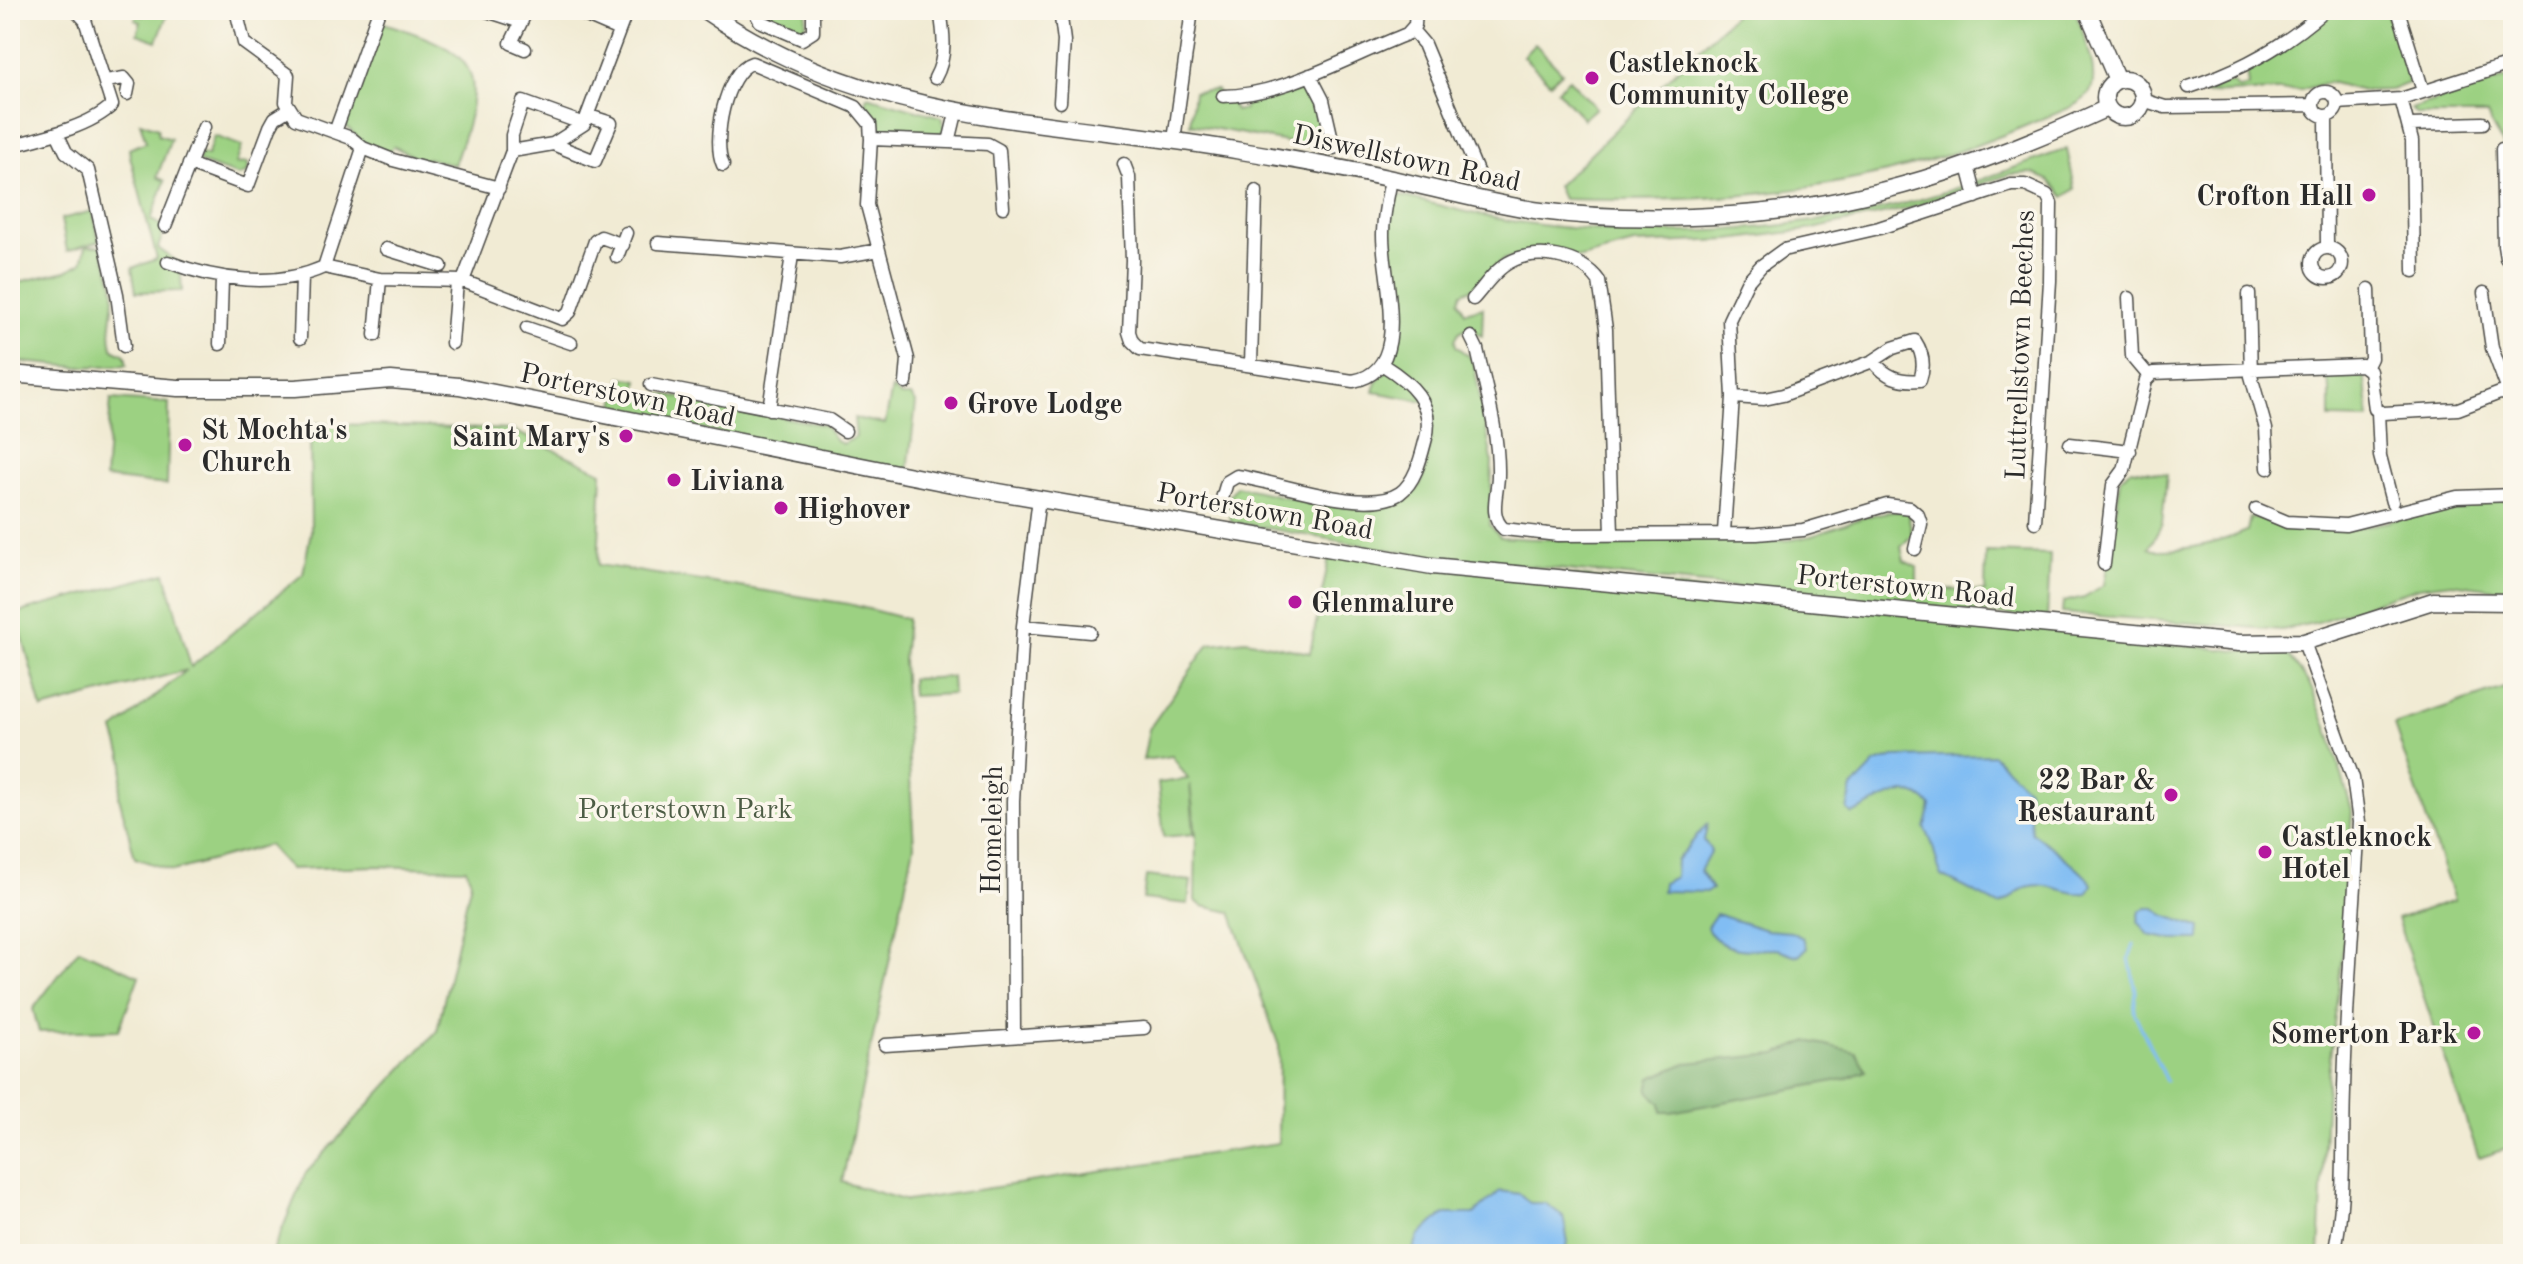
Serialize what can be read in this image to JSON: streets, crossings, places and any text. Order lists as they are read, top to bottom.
{
  "streets": {
    "street": [
      "Diswellstown Road",
      "Luttrellstown Beeches",
      "Porterstown Road",
      "Homeleigh"
    ]
  },
  "crossings": [
    ["Porterstown Road", "Homeleigh"]
  ],
  "parks": ["Porterstown Park"],
  "places": [
    "Castleknock Community College",
    "Crofton Hall",
    "Grove Lodge",
    "Saint Mary's",
    "St Mochta's Church",
    "Liviana",
    "Highover",
    "Glenmalure",
    "22 Bar & Restaurant",
    "Castleknock Hotel",
    "Somerton Park"
  ]
}
